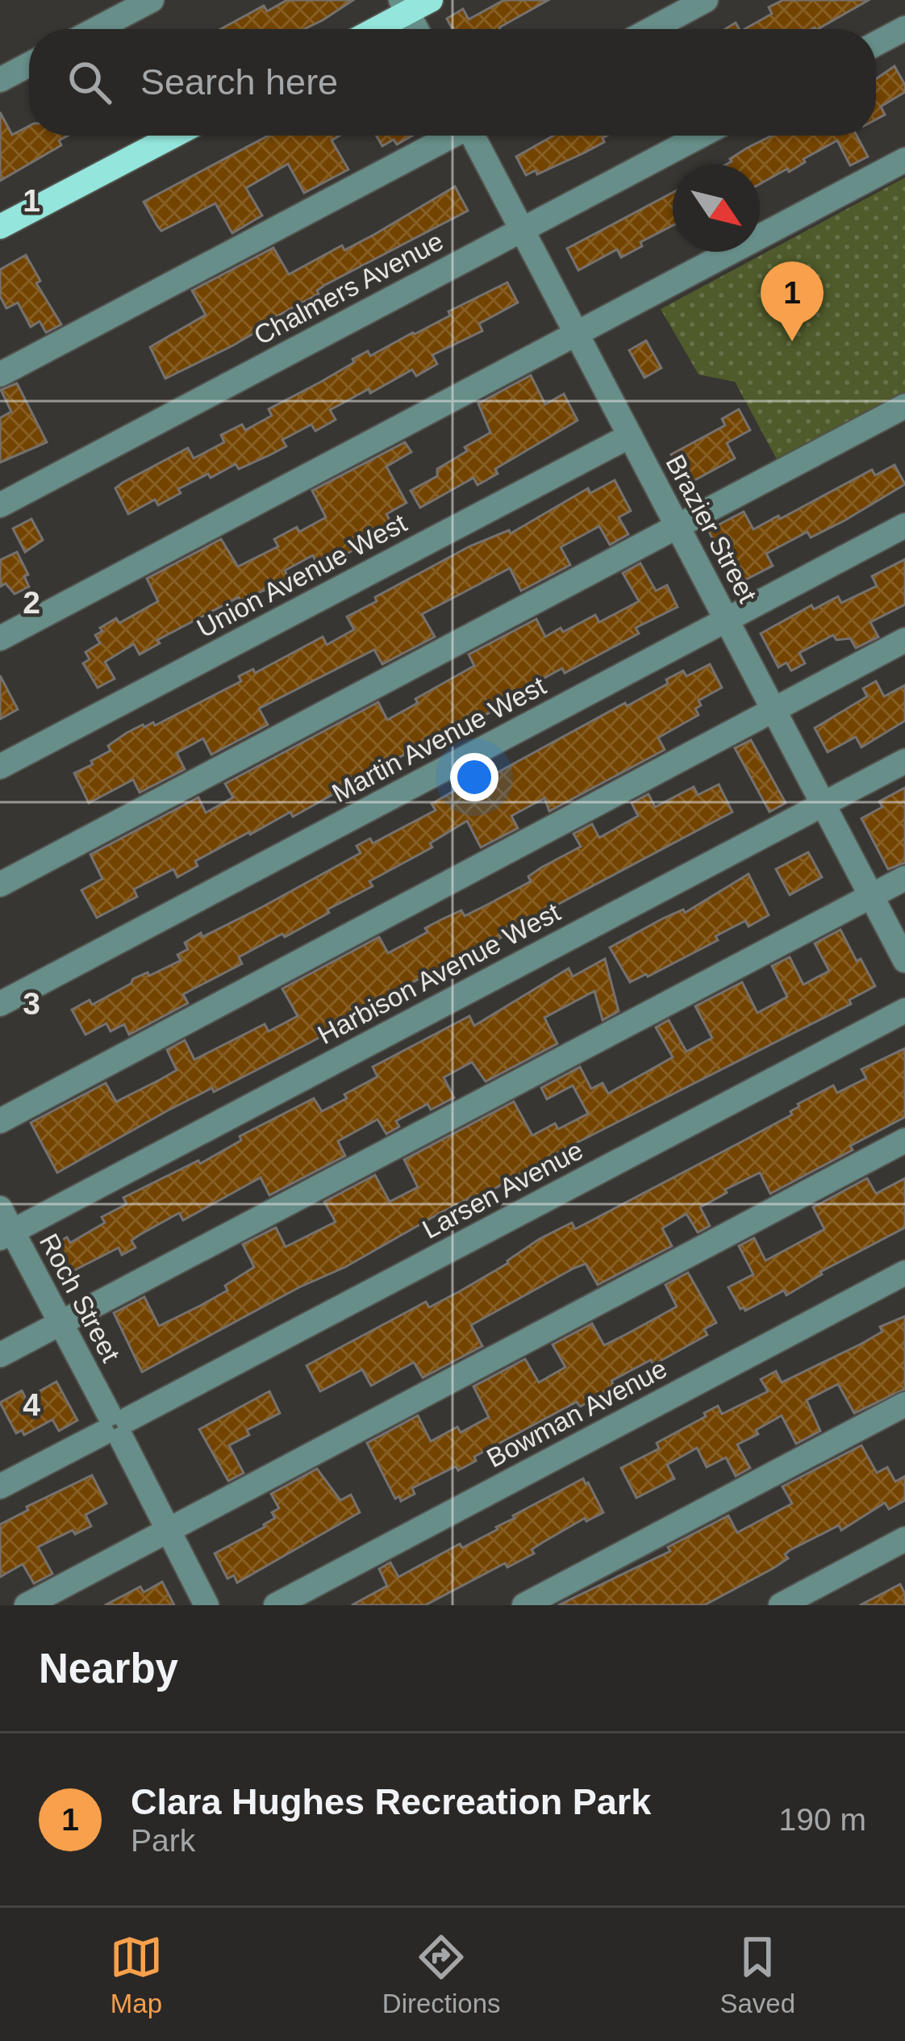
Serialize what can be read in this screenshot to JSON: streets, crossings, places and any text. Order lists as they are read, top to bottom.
{
  "streets": {
    "street": [
      "Chalmers Avenue",
      "Brazier Street",
      "Union Avenue West",
      "Martin Avenue West",
      "Harbison Avenue West",
      "Larsen Avenue",
      "Roch Street",
      "Bowman Avenue"
    ]
  },
  "crossings": [
    ["Chalmers Avenue", "Brazier Street"],
    ["Brazier Street", "Union Avenue West"],
    ["Brazier Street", "Martin Avenue West"],
    ["Brazier Street", "Harbison Avenue West"],
    ["Harbison Avenue West", "Roch Street"],
    ["Larsen Avenue", "Roch Street"]
  ],
  "north": "bottom right",
  "page": {
    "search": "Search here",
    "pins": "1",
    "heading": "Nearby",
    "list": [
      {
        "mark": "1",
        "name": "Clara Hughes Recreation Park",
        "note": "Park",
        "value": "190 m"
      }
    ],
    "nav": ["Map", "Directions", "Saved"]
  },
  "grid": {
    "rows": [
      "1",
      "2",
      "3",
      "4"
    ]
  }
}
